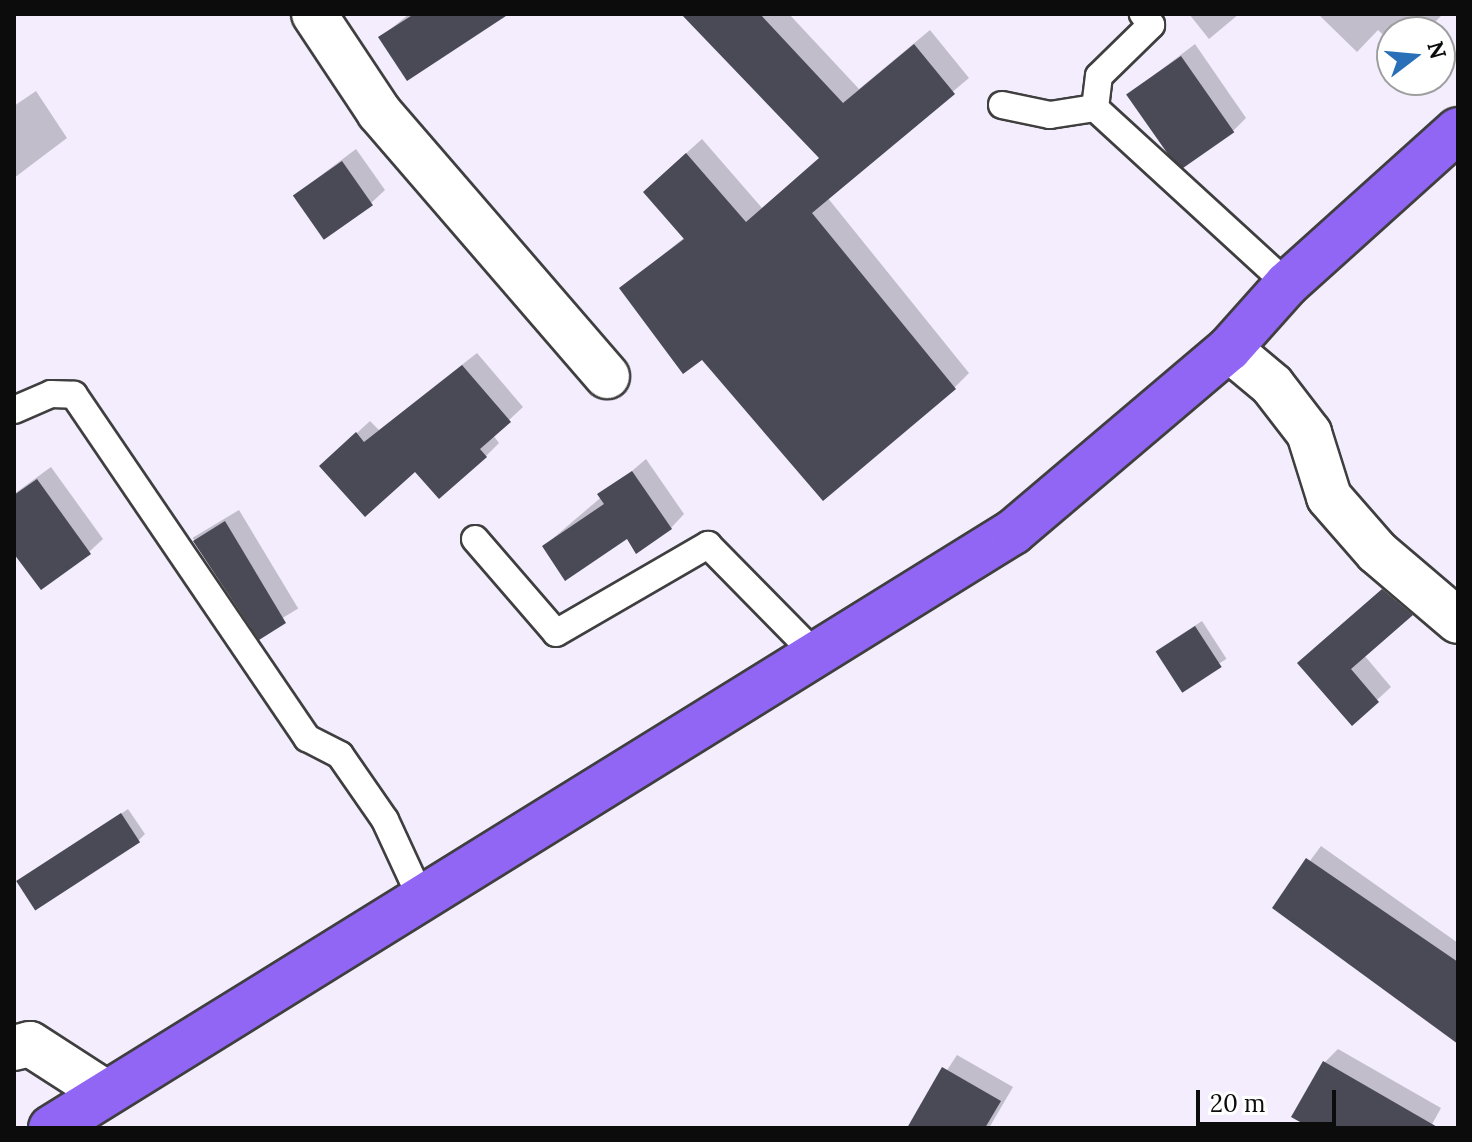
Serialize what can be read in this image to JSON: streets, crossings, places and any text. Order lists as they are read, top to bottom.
{
  "scale_bar": "20 m",
  "north": "right"
}
